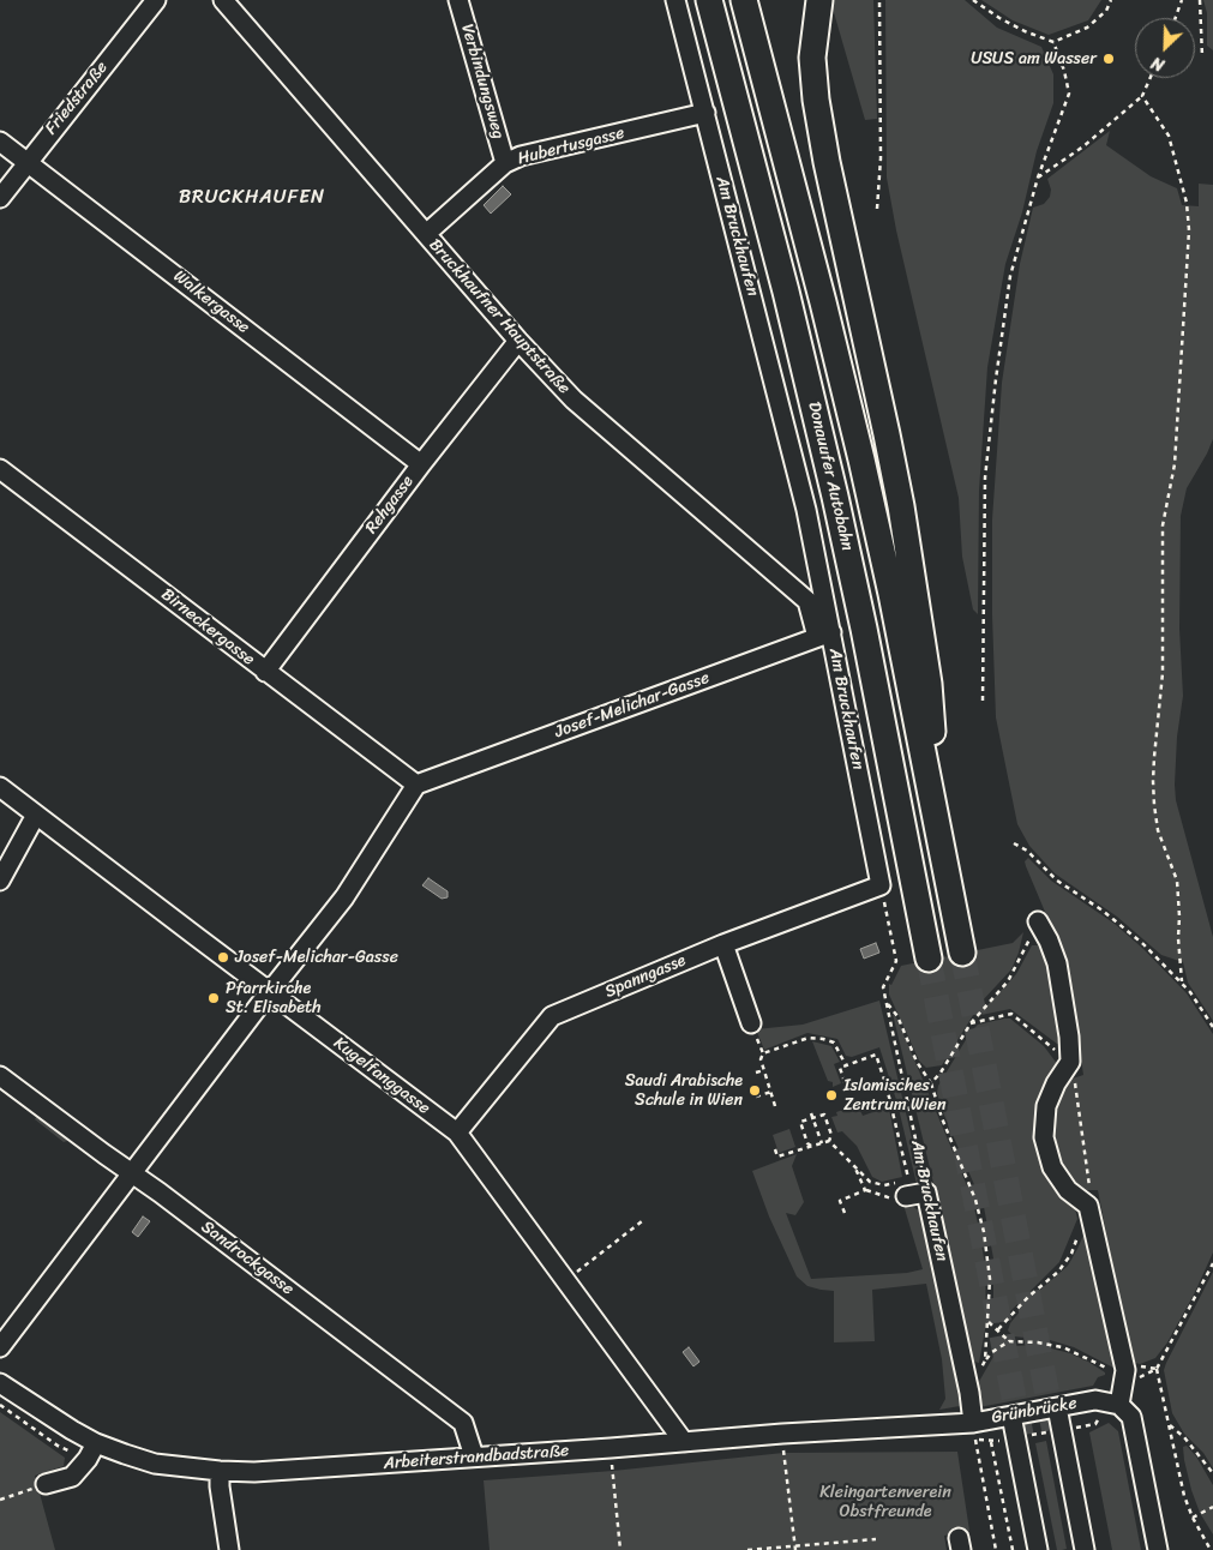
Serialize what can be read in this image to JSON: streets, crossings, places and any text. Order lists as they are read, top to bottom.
{
  "streets": {
    "highway": ["Donauufer Autobahn"],
    "street": [
      "Verbindungsweg",
      "Friedstraße",
      "Hubertusgasse",
      "Am Bruckhaufen",
      "Walkergasse",
      "Bruckhaufner Hauptstraße",
      "Rehgasse",
      "Birneckergasse",
      "Josef-Melichar-Gasse",
      "Spanngasse",
      "Kugelfanggasse",
      "Sandrockgasse",
      "Grünbrücke",
      "Arbeiterstrandbadstraße"
    ]
  },
  "crossings": [
    ["Verbindungsweg", "Hubertusgasse"],
    ["Friedstraße", "Walkergasse"],
    ["Hubertusgasse", "Am Bruckhaufen"],
    ["Hubertusgasse", "Bruckhaufner Hauptstraße"],
    ["Am Bruckhaufen", "Bruckhaufner Hauptstraße"],
    ["Am Bruckhaufen", "Josef-Melichar-Gasse"],
    ["Am Bruckhaufen", "Spanngasse"],
    ["Am Bruckhaufen", "Grünbrücke"],
    ["Am Bruckhaufen", "Arbeiterstrandbadstraße"],
    ["Walkergasse", "Rehgasse"],
    ["Bruckhaufner Hauptstraße", "Rehgasse"],
    ["Rehgasse", "Birneckergasse"],
    ["Birneckergasse", "Josef-Melichar-Gasse"],
    ["Spanngasse", "Kugelfanggasse"],
    ["Kugelfanggasse", "Arbeiterstrandbadstraße"],
    ["Sandrockgasse", "Arbeiterstrandbadstraße"],
    ["Grünbrücke", "Arbeiterstrandbadstraße"]
  ],
  "districts": ["BRUCKHAUFEN"],
  "parks": ["Kleingartenverein Obstfreunde"],
  "places": [
    "USUS am Wasser",
    "Josef-Melichar-Gasse",
    "Pfarrkirche St. Elisabeth",
    "Saudi Arabische Schule in Wien",
    "Islamisches Zentrum Wien"
  ],
  "north": "bottom left"
}
